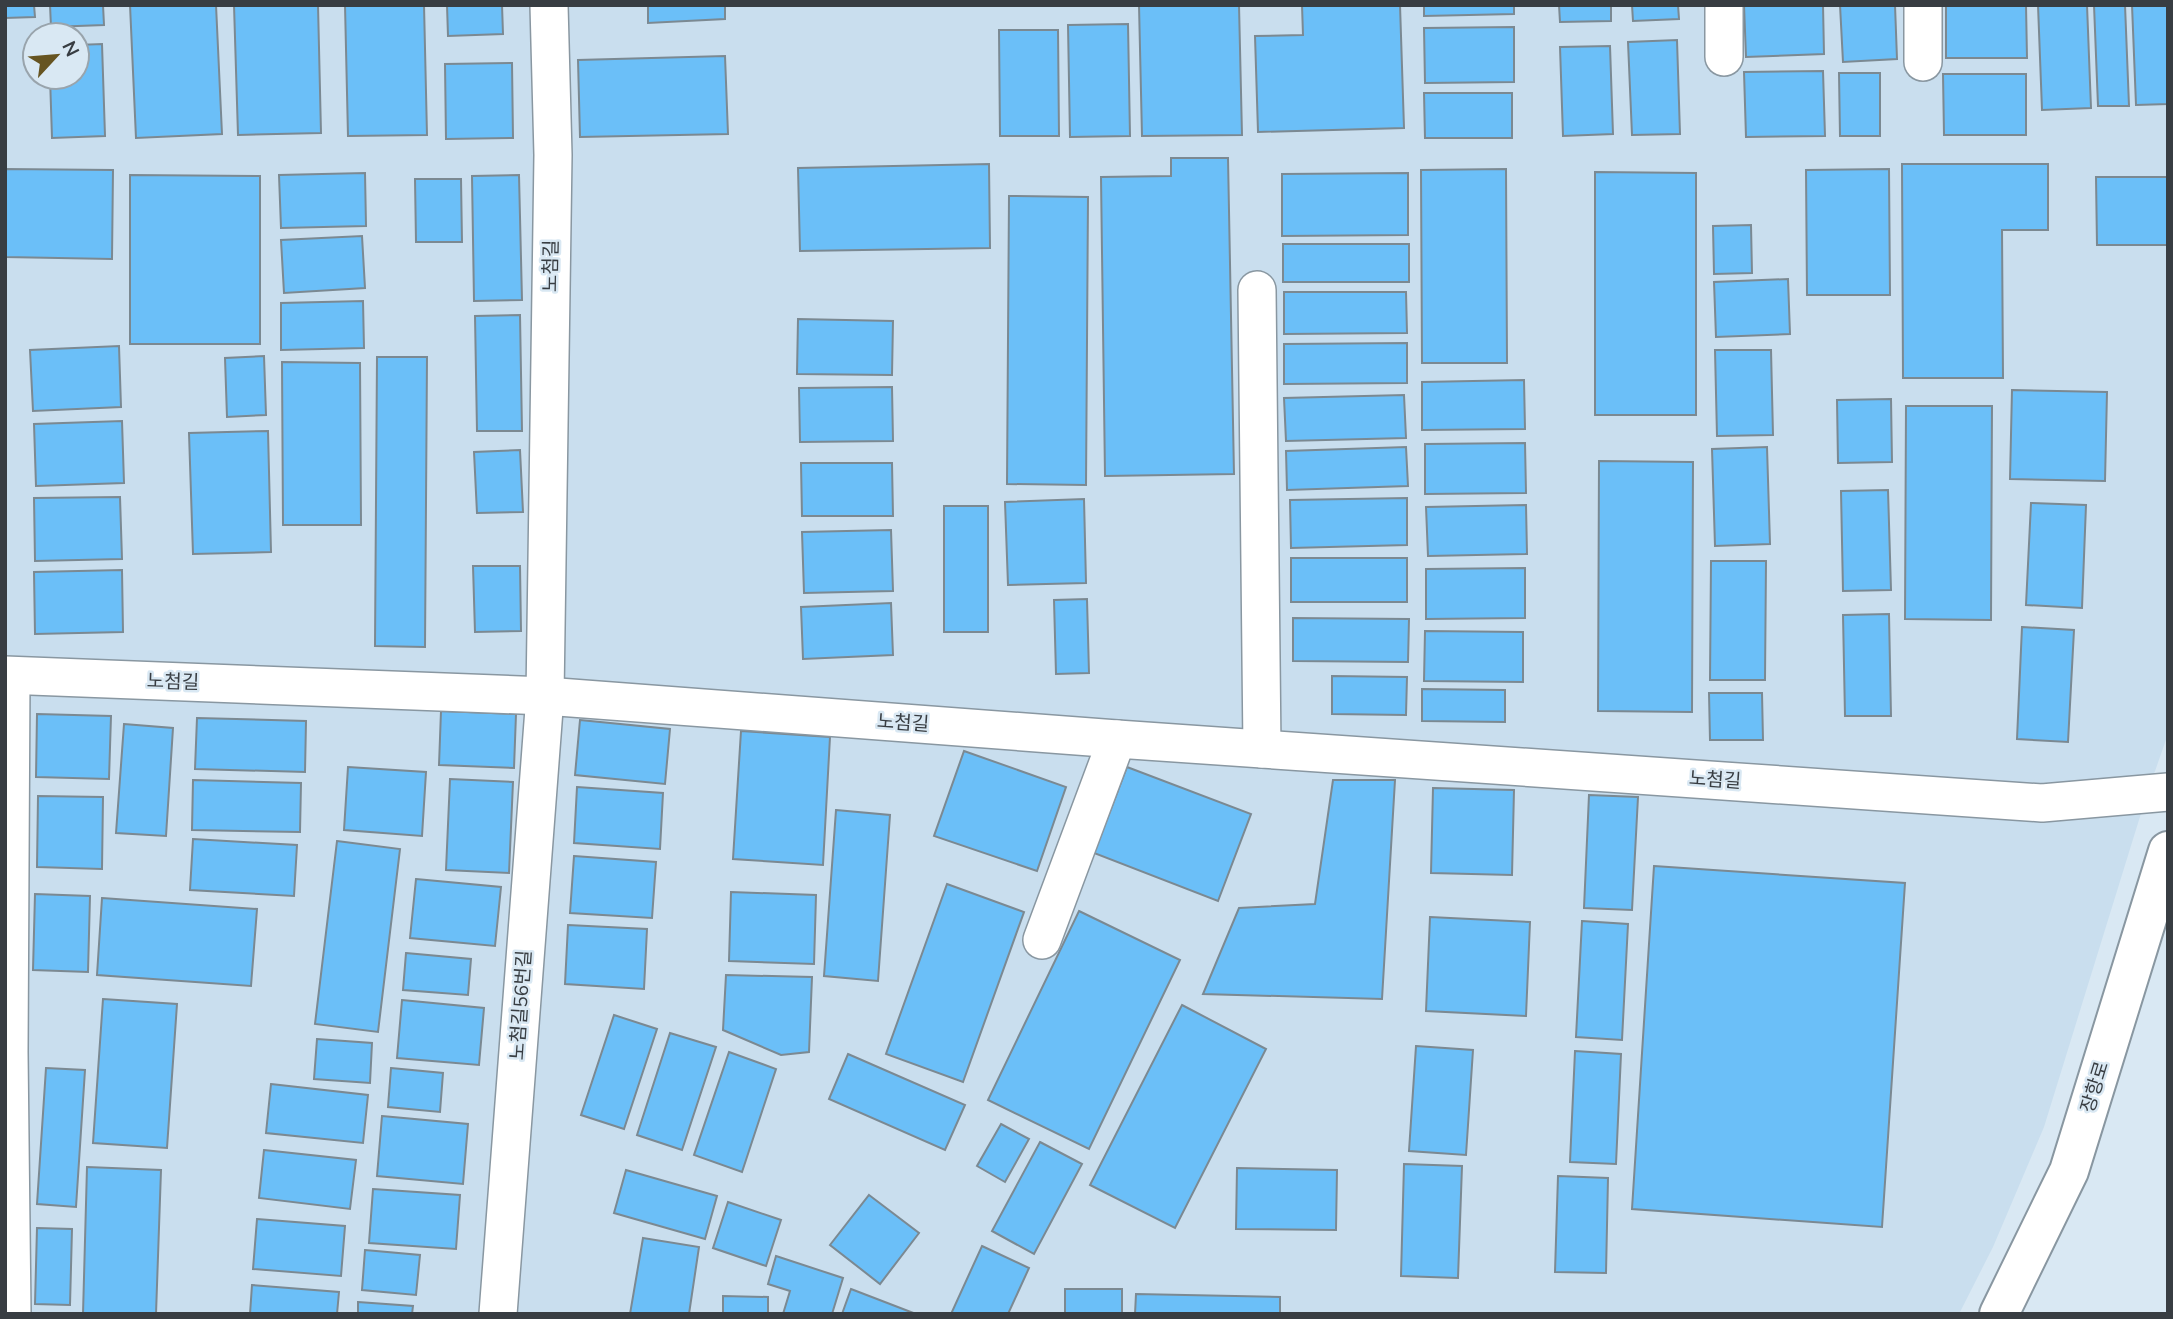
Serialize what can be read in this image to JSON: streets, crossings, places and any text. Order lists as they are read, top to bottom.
{
  "streets": {
    "main road": ["장항로"],
    "street": ["노첨길", "노첨길56번길"]
  },
  "crossings": [
    ["노첨길", "노첨길56번길"]
  ],
  "north": "top right"
}
